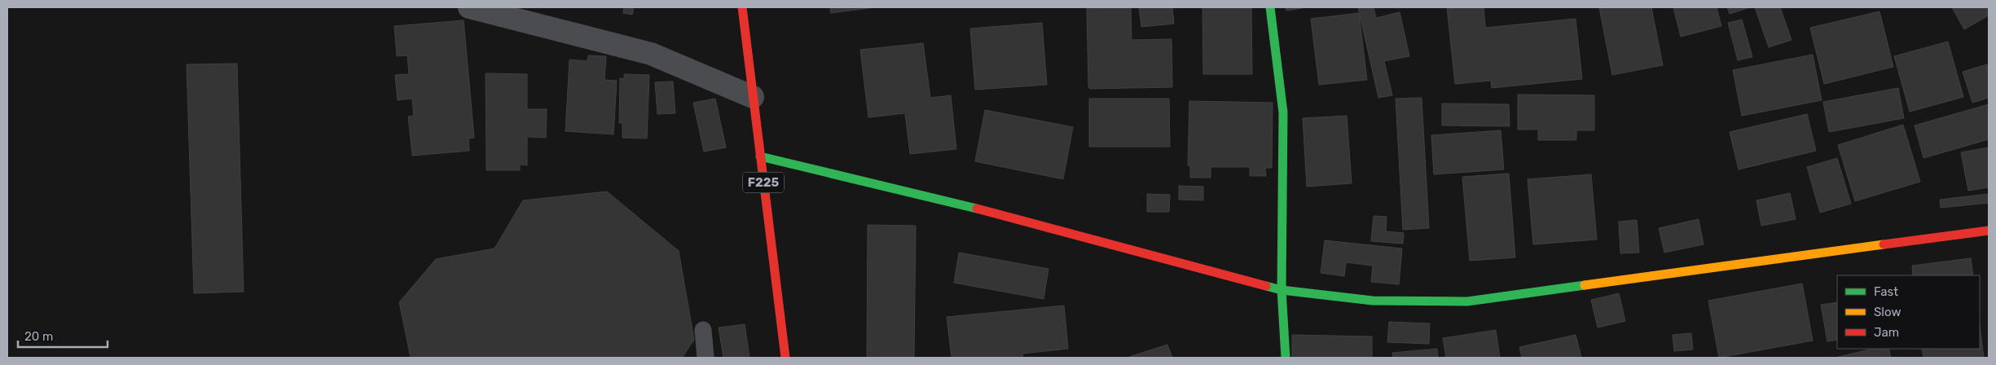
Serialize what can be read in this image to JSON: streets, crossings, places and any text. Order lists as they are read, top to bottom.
{
  "streets": {
    "street": ["F225"]
  },
  "legend": ["Fast", "Slow", "Jam"],
  "scale_bar": "20 m"
}
